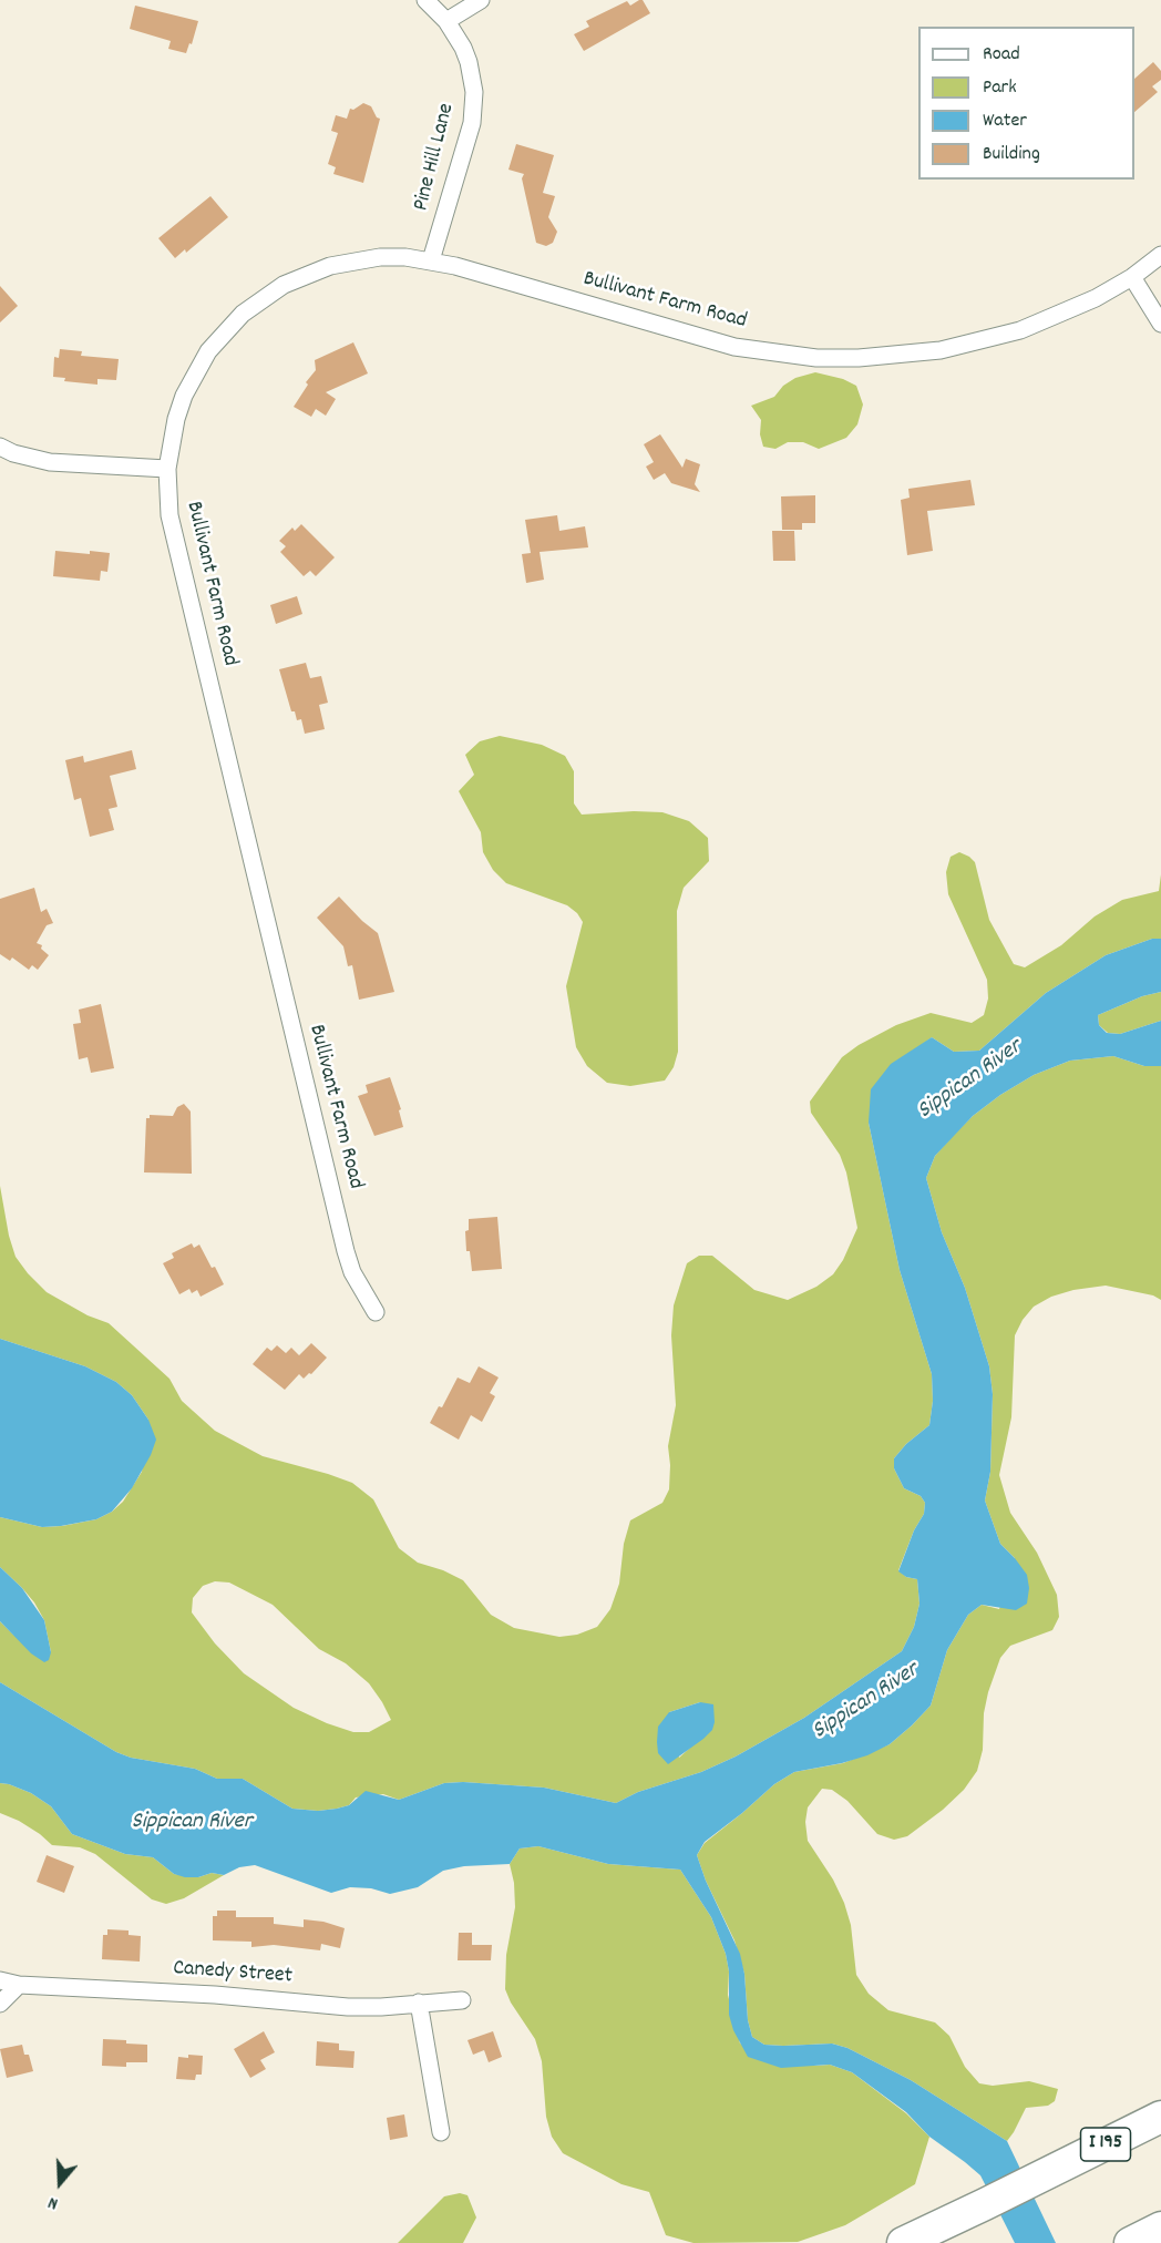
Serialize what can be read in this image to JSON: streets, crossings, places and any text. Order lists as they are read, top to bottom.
{
  "streets": {
    "highway": ["I 195"],
    "street": ["Pine Hill Lane", "Bullivant Farm Road", "Canedy Street"]
  },
  "crossings": [
    ["Pine Hill Lane", "Bullivant Farm Road"]
  ],
  "water": ["Sippican River"],
  "legend": [
    "Road",
    "Park",
    "Water",
    "Building"
  ],
  "north": "bottom"
}
